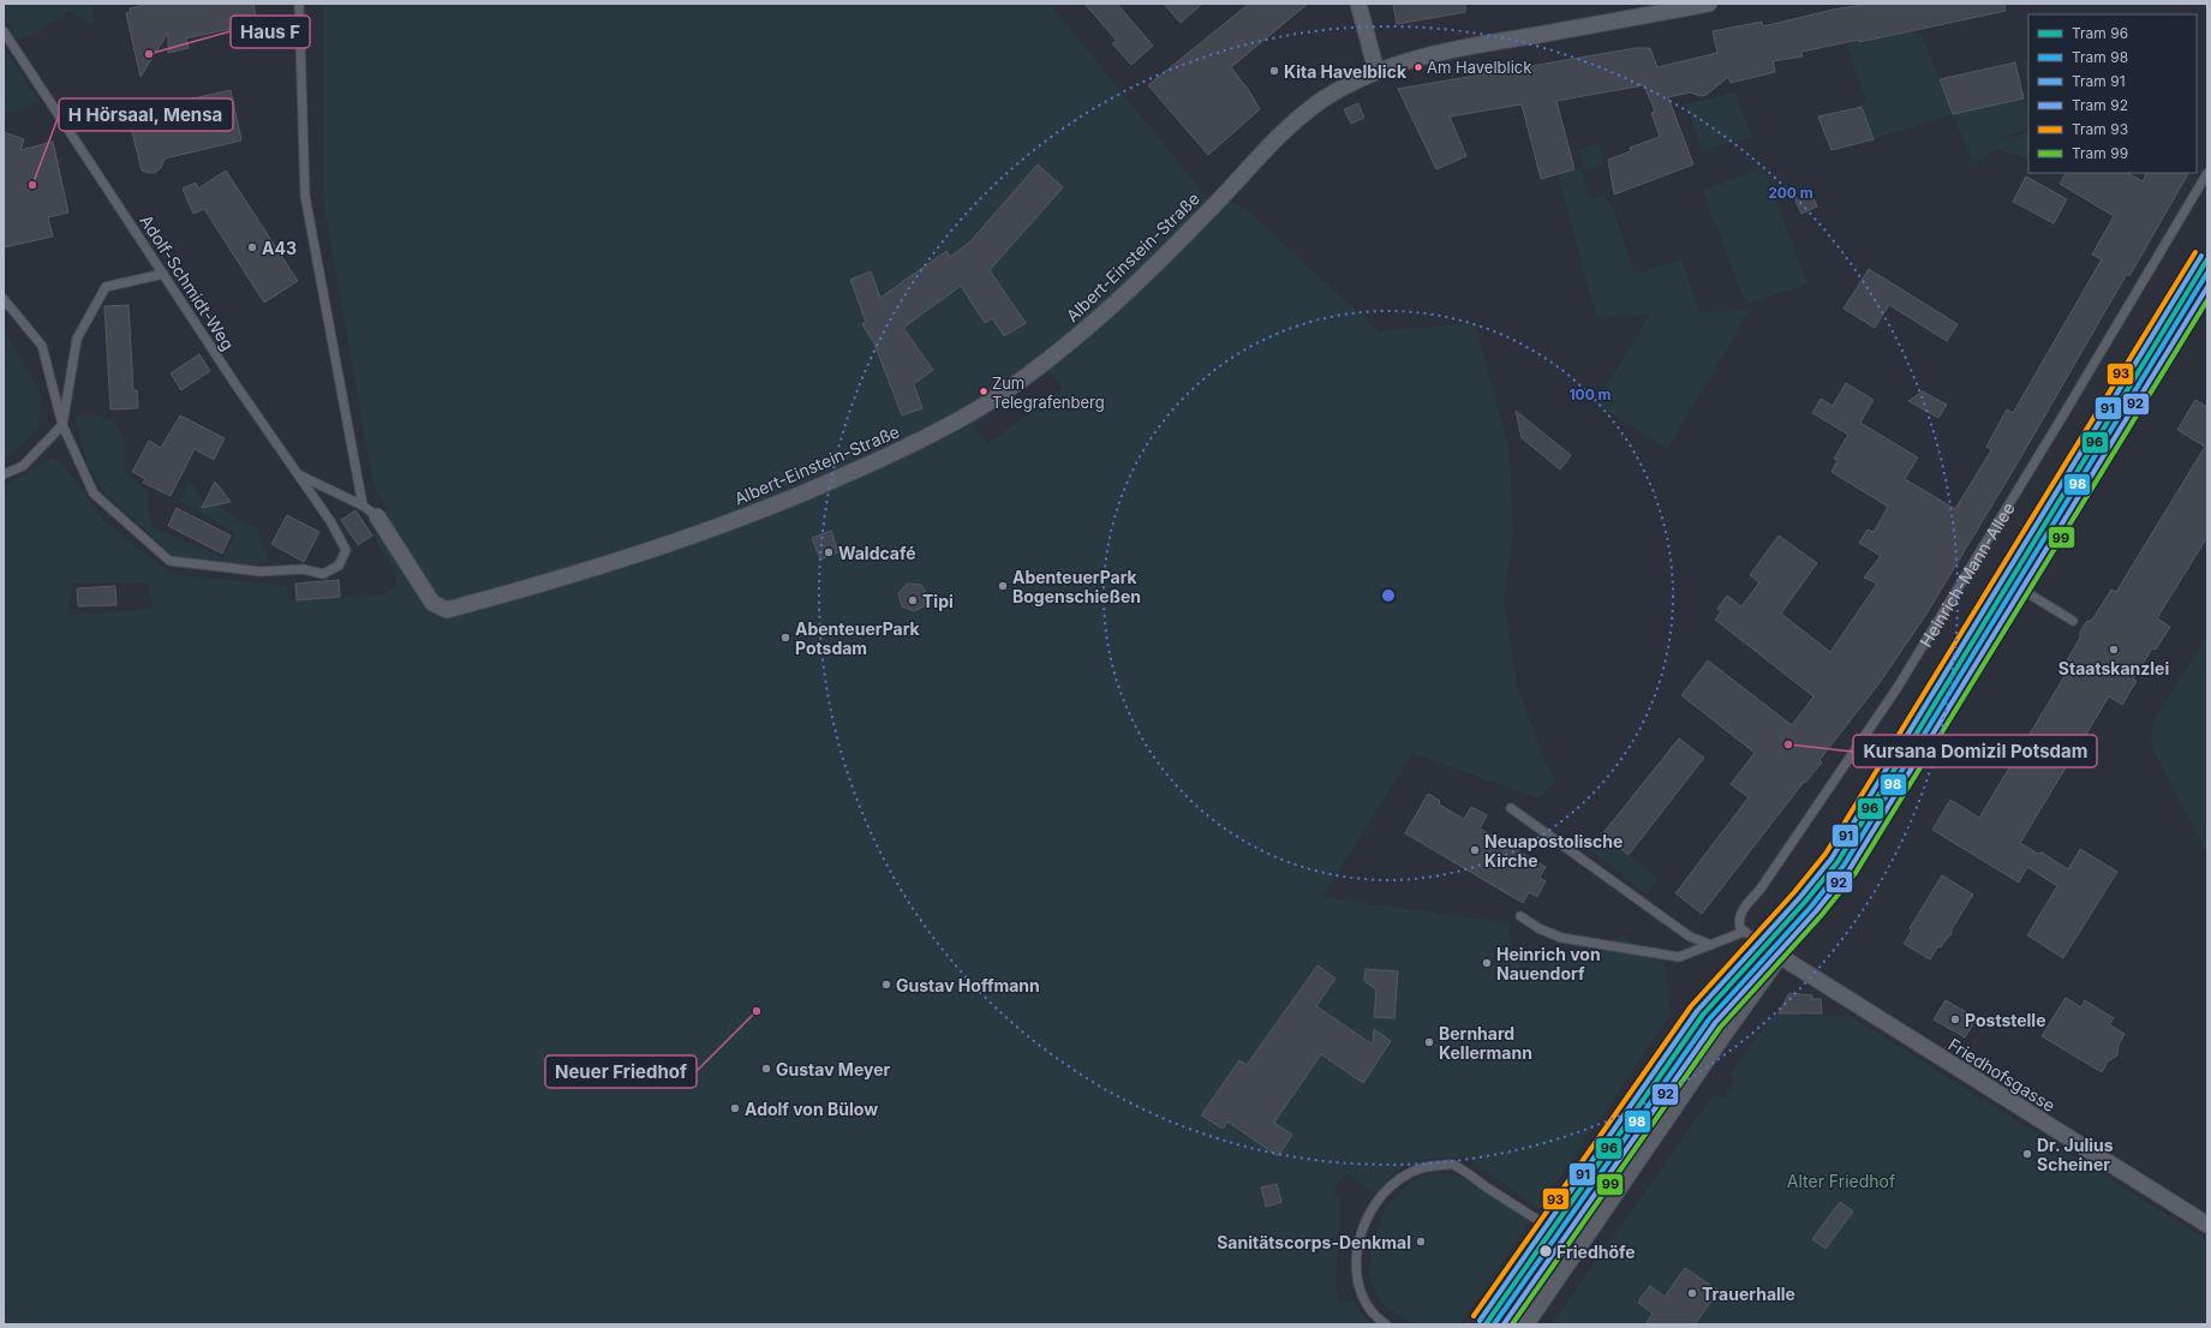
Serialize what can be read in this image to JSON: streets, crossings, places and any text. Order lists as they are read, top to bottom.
{
  "streets": {
    "street": ["Albert-Einstein-Straße", "Friedhofsgasse"],
    "lane": ["Adolf-Schmidt-Weg", "Heinrich-Mann-Allee"]
  },
  "parks": ["Alter Friedhof"],
  "places": [
    "Haus F",
    "Am Havelblick",
    "Kita Havelblick",
    "H Hörsaal, Mensa",
    "A43",
    "Zum Telegrafenberg",
    "Waldcafé",
    "AbenteuerPark Bogenschießen",
    "Tipi",
    "AbenteuerPark Potsdam",
    "Staatskanzlei",
    "Kursana Domizil Potsdam",
    "Neuapostolische Kirche",
    "Heinrich von Nauendorf",
    "Gustav Hoffmann",
    "Neuer Friedhof",
    "Poststelle",
    "Bernhard Kellermann",
    "Gustav Meyer",
    "Adolf von Bülow",
    "Dr. Julius Scheiner",
    "Sanitätscorps-Denkmal",
    "Friedhöfe",
    "Trauerhalle"
  ],
  "lines": [
    "tram line 93",
    "tram line 91",
    "tram line 96",
    "tram line 98",
    "tram line 92",
    "tram line 99"
  ],
  "legend": [
    "Tram 96",
    "Tram 98",
    "Tram 91",
    "Tram 92",
    "Tram 93",
    "Tram 99"
  ],
  "rings": ["200 m", "100 m"]
}
